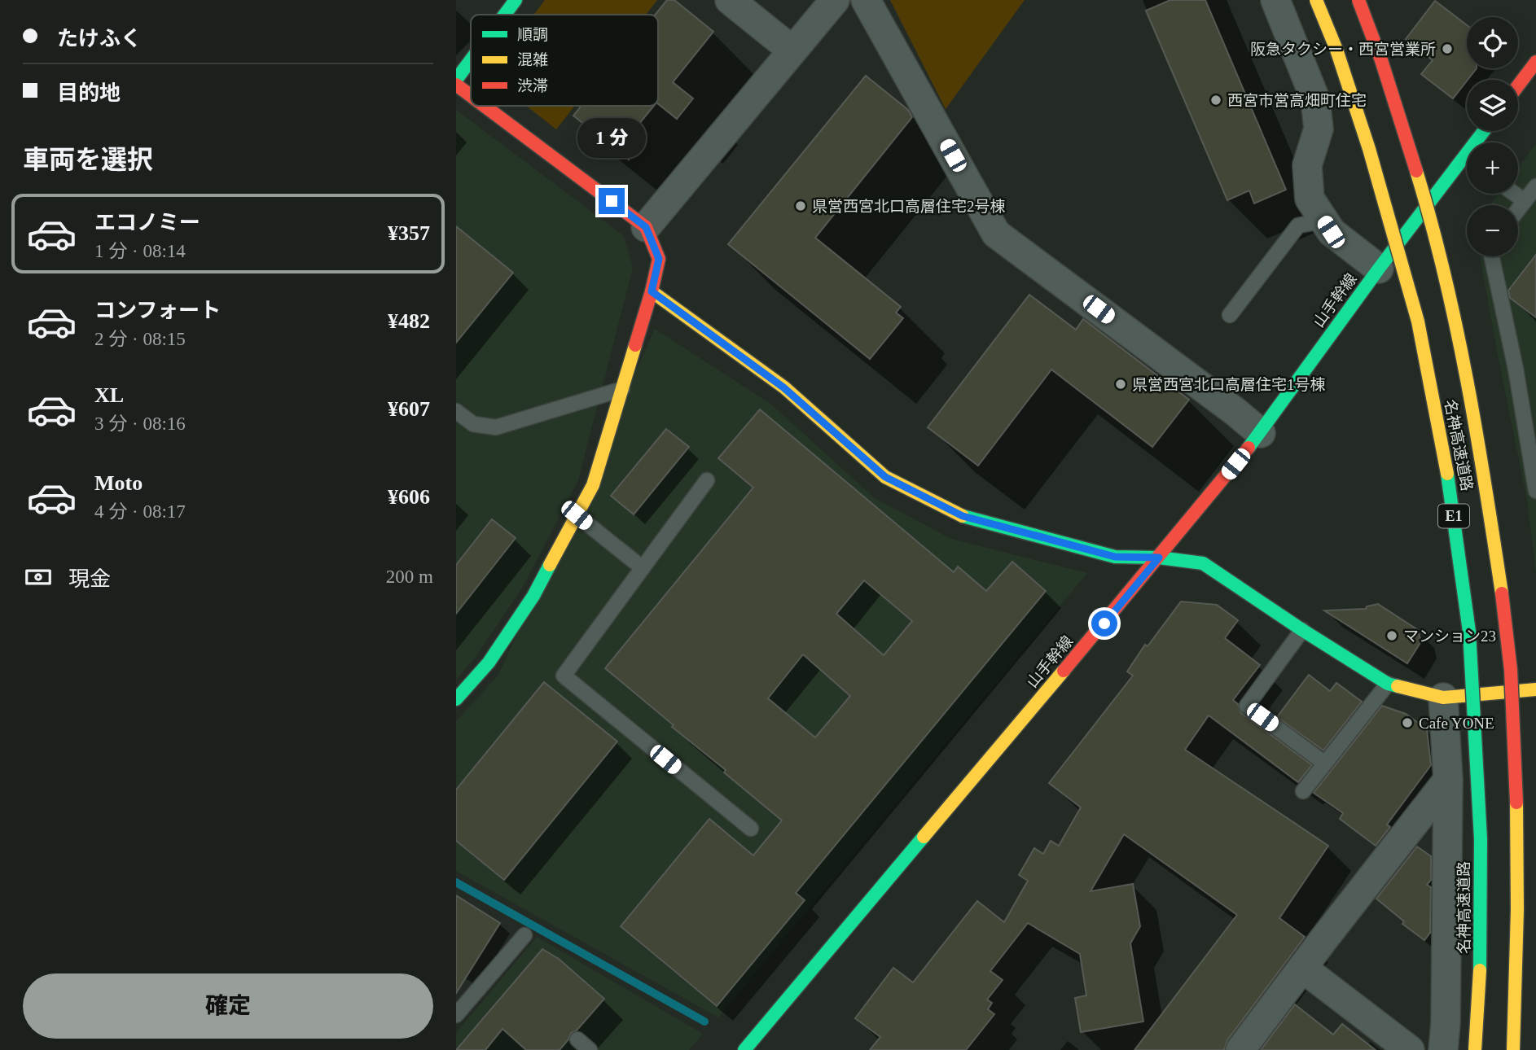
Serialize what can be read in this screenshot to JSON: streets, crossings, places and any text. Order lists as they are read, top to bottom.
{
  "streets": {
    "main road": ["山手幹線", "名神高速道路", "E1"]
  },
  "places": [
    "阪急タクシー・西宮営業所",
    "西宮市営高畑町住宅",
    "県営西宮北口高層住宅2号棟",
    "県営西宮北口高層住宅1号棟",
    "マンション23",
    "Cafe YONE"
  ],
  "legend": ["順調", "混雑", "渋滞"],
  "page": {
    "banner": ["たけふく", "目的地"],
    "map_buttons": ["+", "−"],
    "bubble": "1 分",
    "heading": "車両を選択",
    "list": [
      {
        "name": "エコノミー",
        "note": "1 分 · 08:14",
        "value": "¥357"
      },
      {
        "name": "コンフォート",
        "note": "2 分 · 08:15",
        "value": "¥482"
      },
      {
        "name": "XL",
        "note": "3 分 · 08:16",
        "value": "¥607"
      },
      {
        "name": "Moto",
        "note": "4 分 · 08:17",
        "value": "¥606"
      }
    ],
    "pay": ["現金", "200 m"],
    "buttons": "確定"
  }
}
